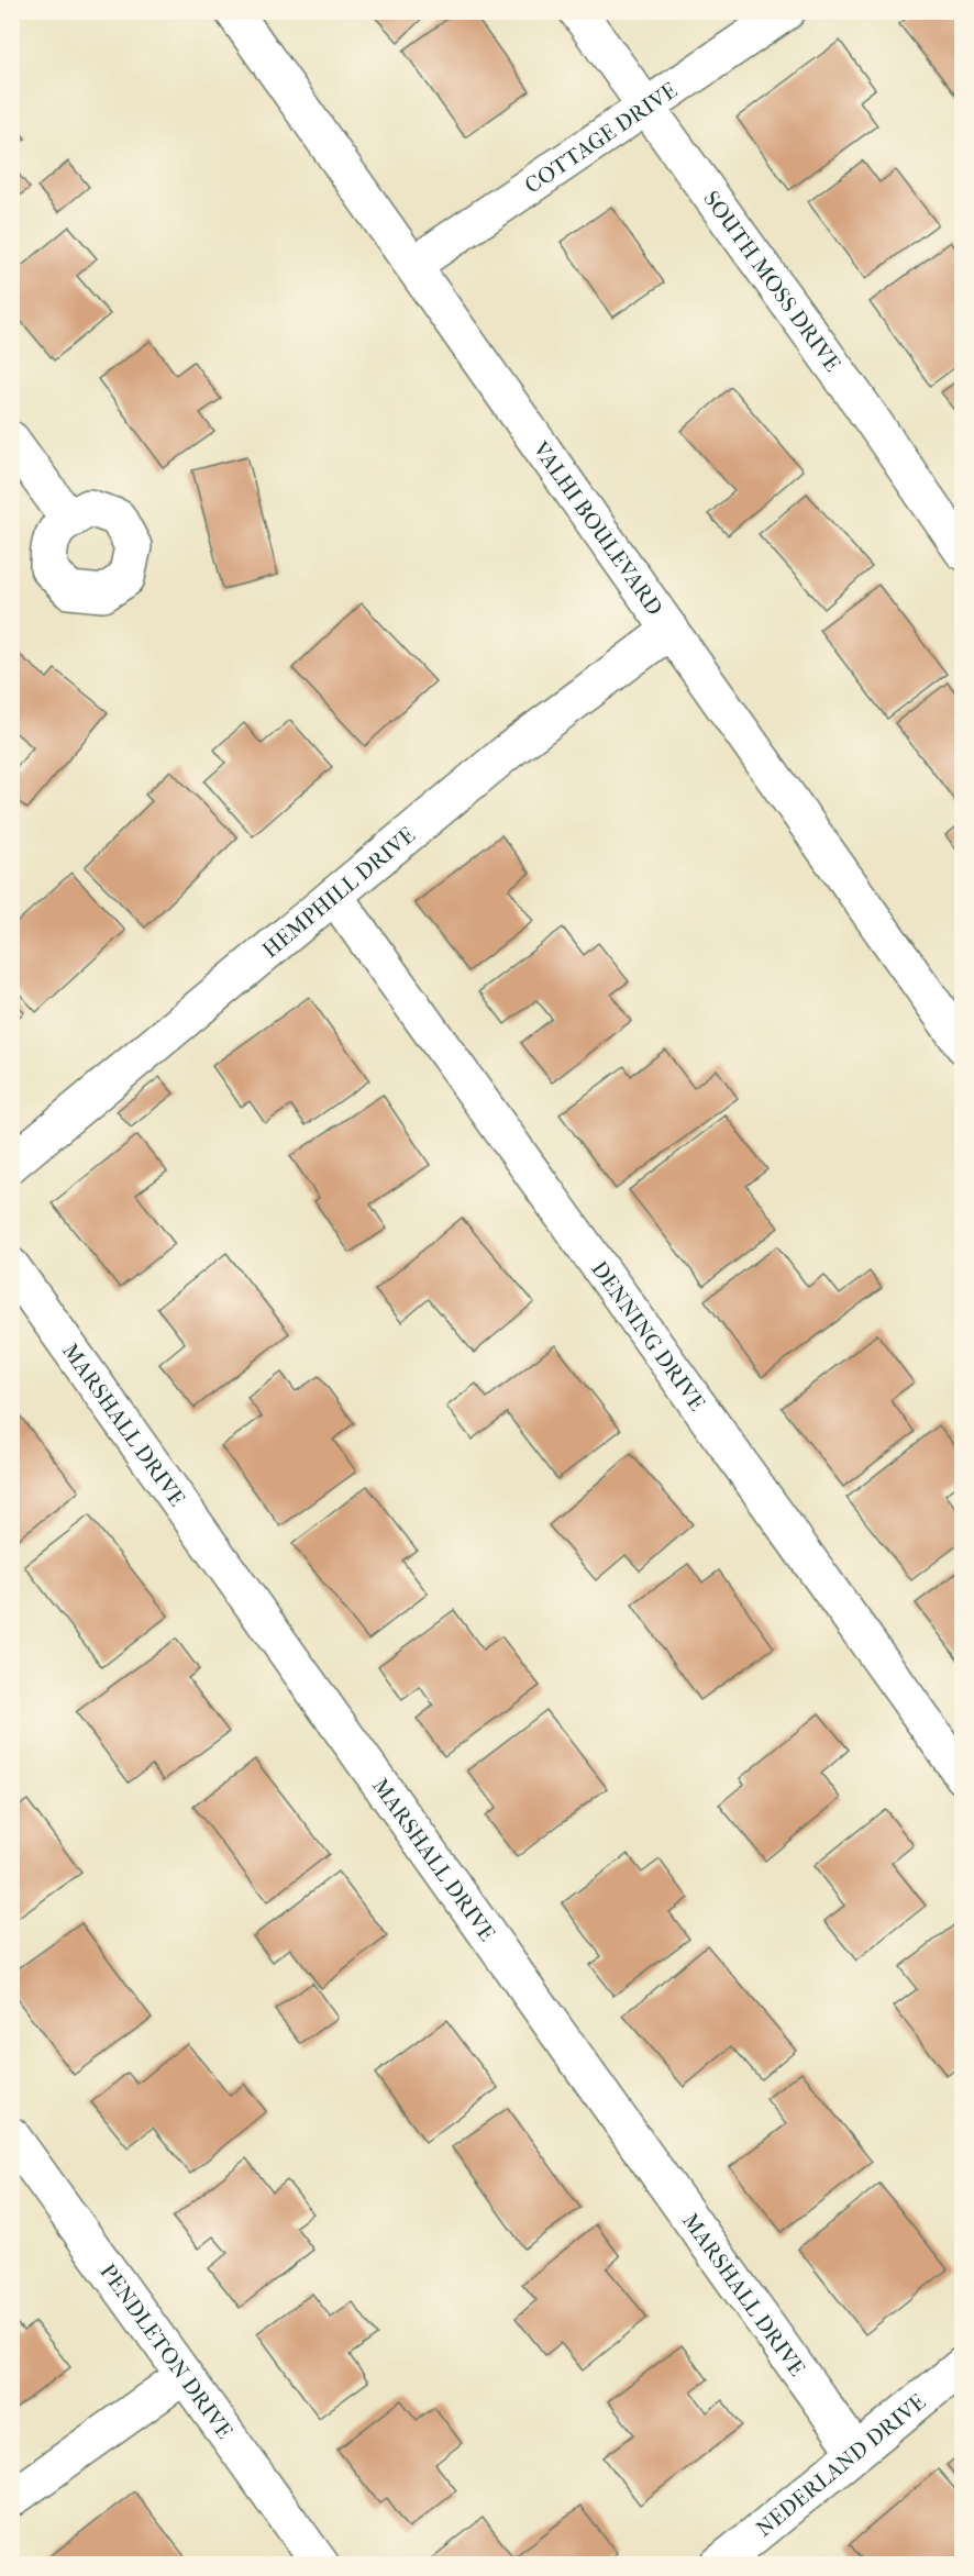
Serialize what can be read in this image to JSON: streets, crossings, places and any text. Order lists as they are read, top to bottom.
{
  "streets": {
    "street": [
      "COTTAGE DRIVE",
      "SOUTH MOSS DRIVE",
      "VALHI BOULEVARD",
      "HEMPHILL DRIVE",
      "DENNING DRIVE",
      "MARSHALL DRIVE",
      "PENDLETON DRIVE",
      "NEDERLAND DRIVE"
    ]
  },
  "crossings": [
    ["COTTAGE DRIVE", "SOUTH MOSS DRIVE"],
    ["COTTAGE DRIVE", "VALHI BOULEVARD"],
    ["VALHI BOULEVARD", "HEMPHILL DRIVE"],
    ["HEMPHILL DRIVE", "DENNING DRIVE"],
    ["MARSHALL DRIVE", "NEDERLAND DRIVE"]
  ]
}
